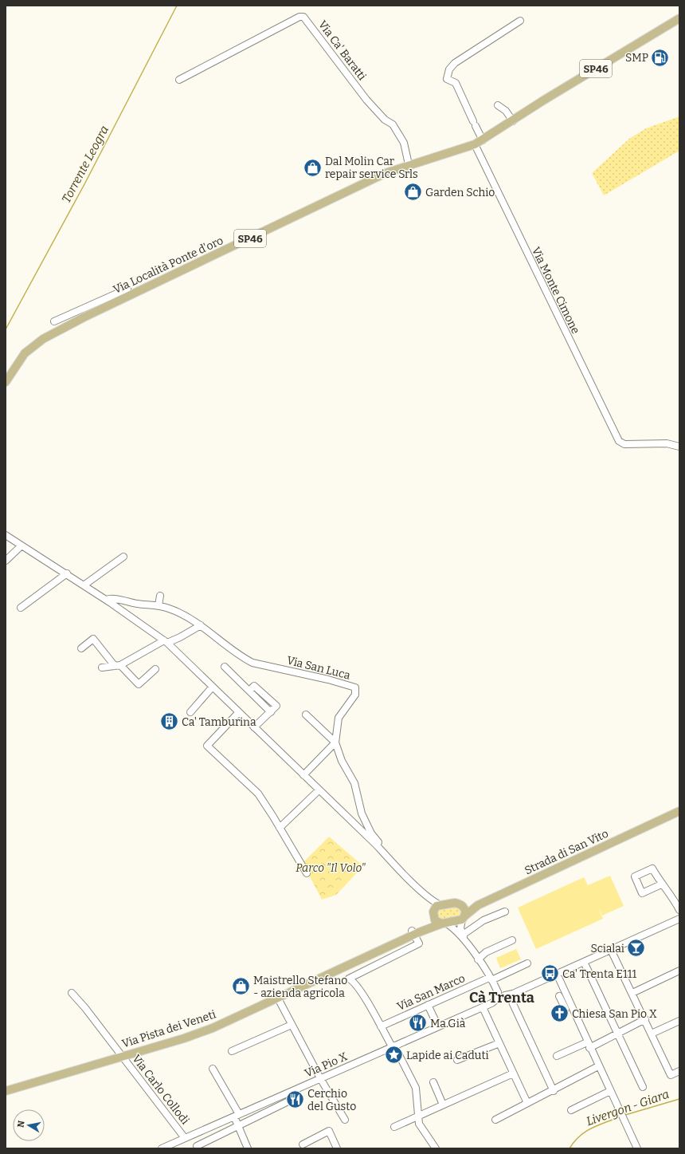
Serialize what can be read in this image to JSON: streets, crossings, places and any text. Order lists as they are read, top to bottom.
{
  "streets": {
    "main road": [
      "SP46",
      "Via Località Ponte d'oro",
      "Strada di San Vito",
      "Via Pista dei Veneti"
    ],
    "street": [
      "Via Ca' Baratti",
      "Via Monte Cimone",
      "Via San Luca",
      "Via San Marco",
      "Via Pio X",
      "Via Carlo Collodi"
    ]
  },
  "crossings": [
    ["Via Ca' Baratti", "Via Località Ponte d'oro"],
    ["SP46", "Via Località Ponte d'oro"],
    ["Via Località Ponte d'oro", "Via Monte Cimone"],
    ["Strada di San Vito", "Via Pista dei Veneti"],
    ["Via Pista dei Veneti", "Via Carlo Collodi"],
    ["Via Pio X", "Via Carlo Collodi"]
  ],
  "districts": ["Cà Trenta"],
  "water": ["Torrente Leogra", "Livergon - Giara"],
  "parks": ["Parco \"Il Volo\""],
  "places": {
    "fuel station": ["SMP"],
    "shop": ["Dal Molin Car repair service Srls", "Garden Schio", "Maistrello Stefano - azienda agricola"],
    "building": ["Ca' Tamburina"],
    "bar": ["Scialai"],
    "bus stop": ["Ca' Trenta E111"],
    "church": ["Chiesa San Pio X"],
    "restaurant": ["Ma.Già", "Cerchio del Gusto"],
    "place": ["Lapide ai Caduti"]
  },
  "north": "left"
}
